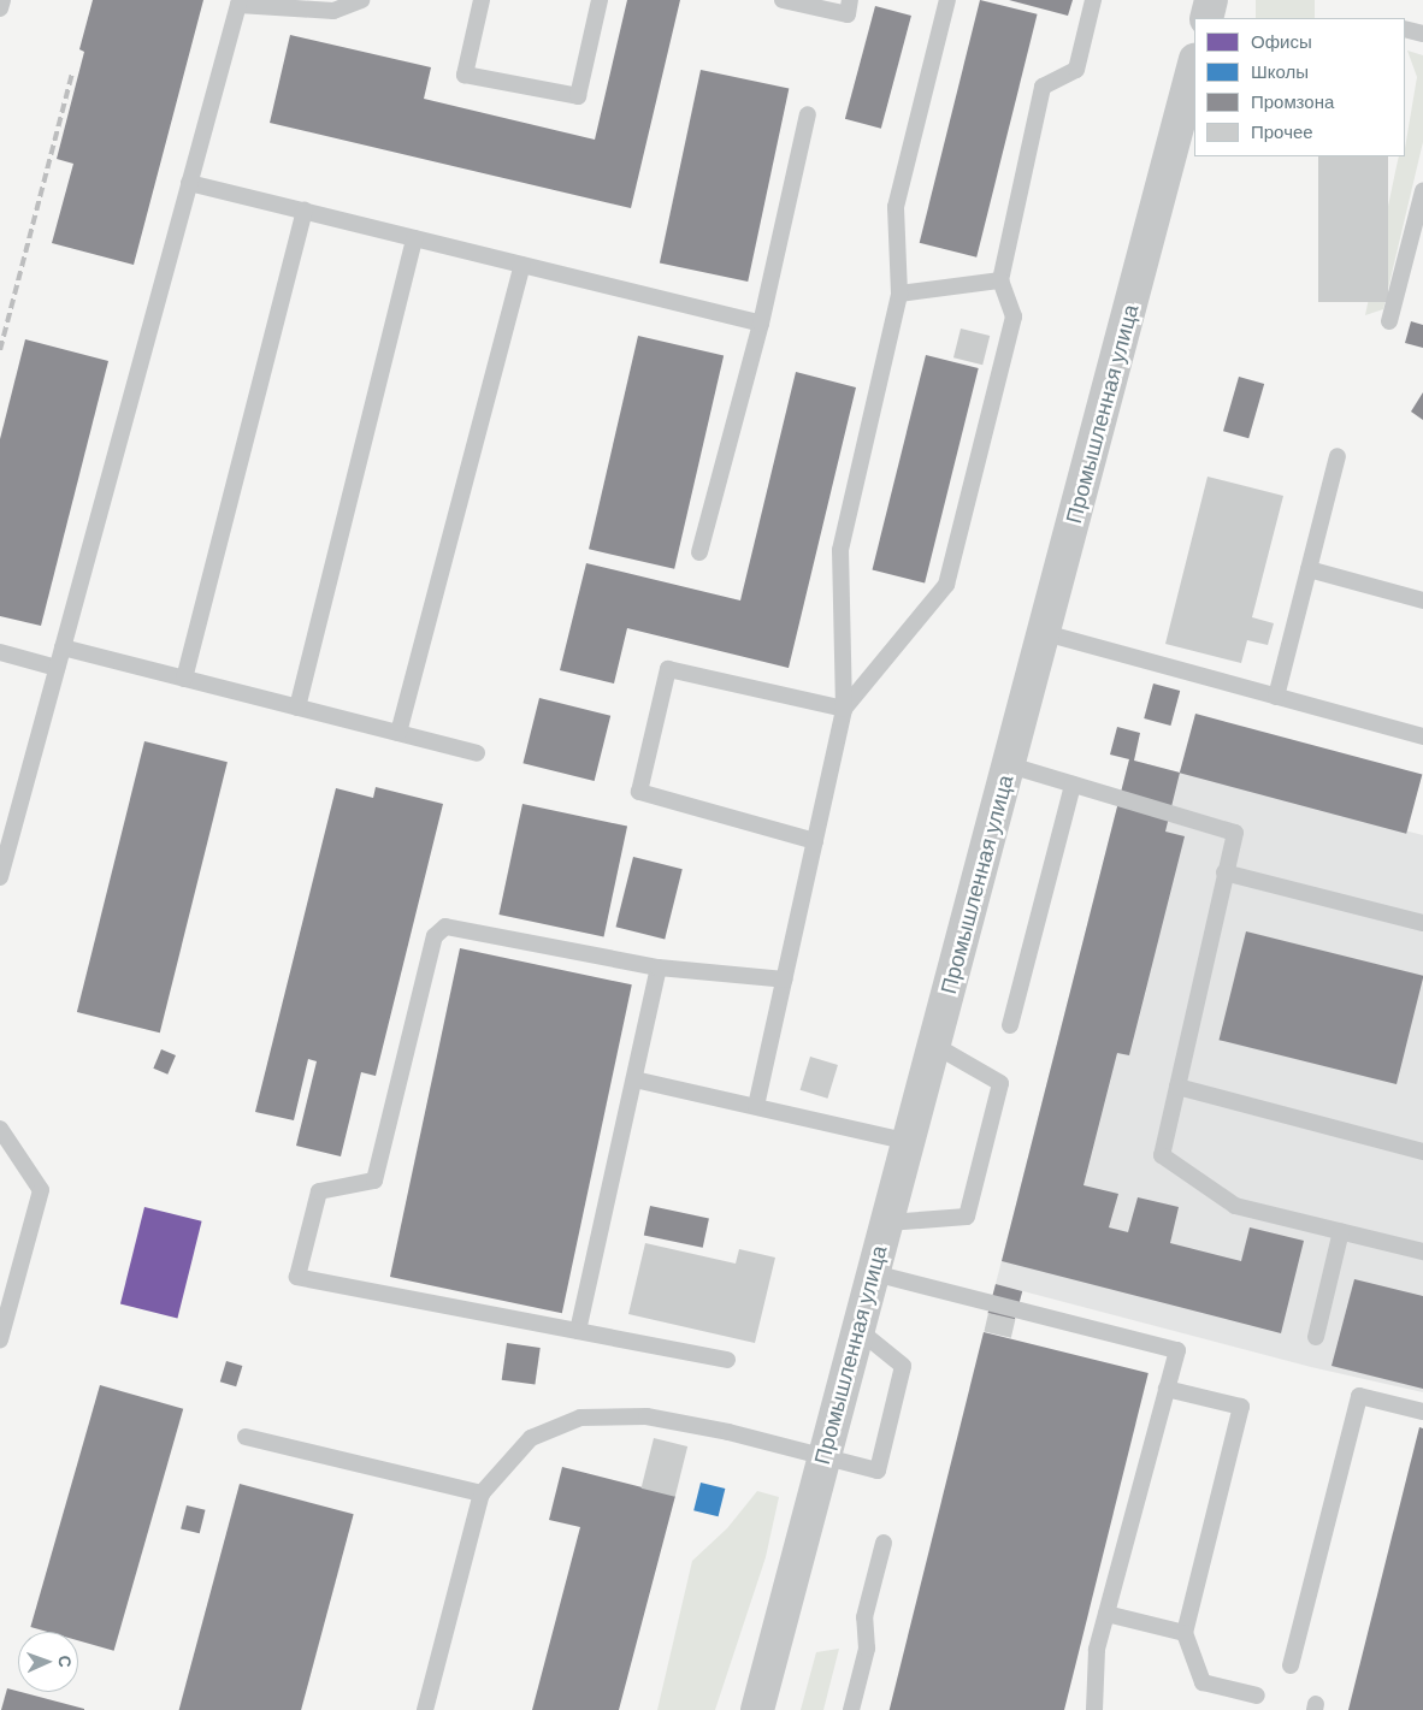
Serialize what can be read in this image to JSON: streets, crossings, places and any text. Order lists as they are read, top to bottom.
{
  "streets": {
    "street": ["Промышленная улица"]
  },
  "legend": [
    "Офисы",
    "Школы",
    "Промзона",
    "Прочее"
  ],
  "north": "right"
}
